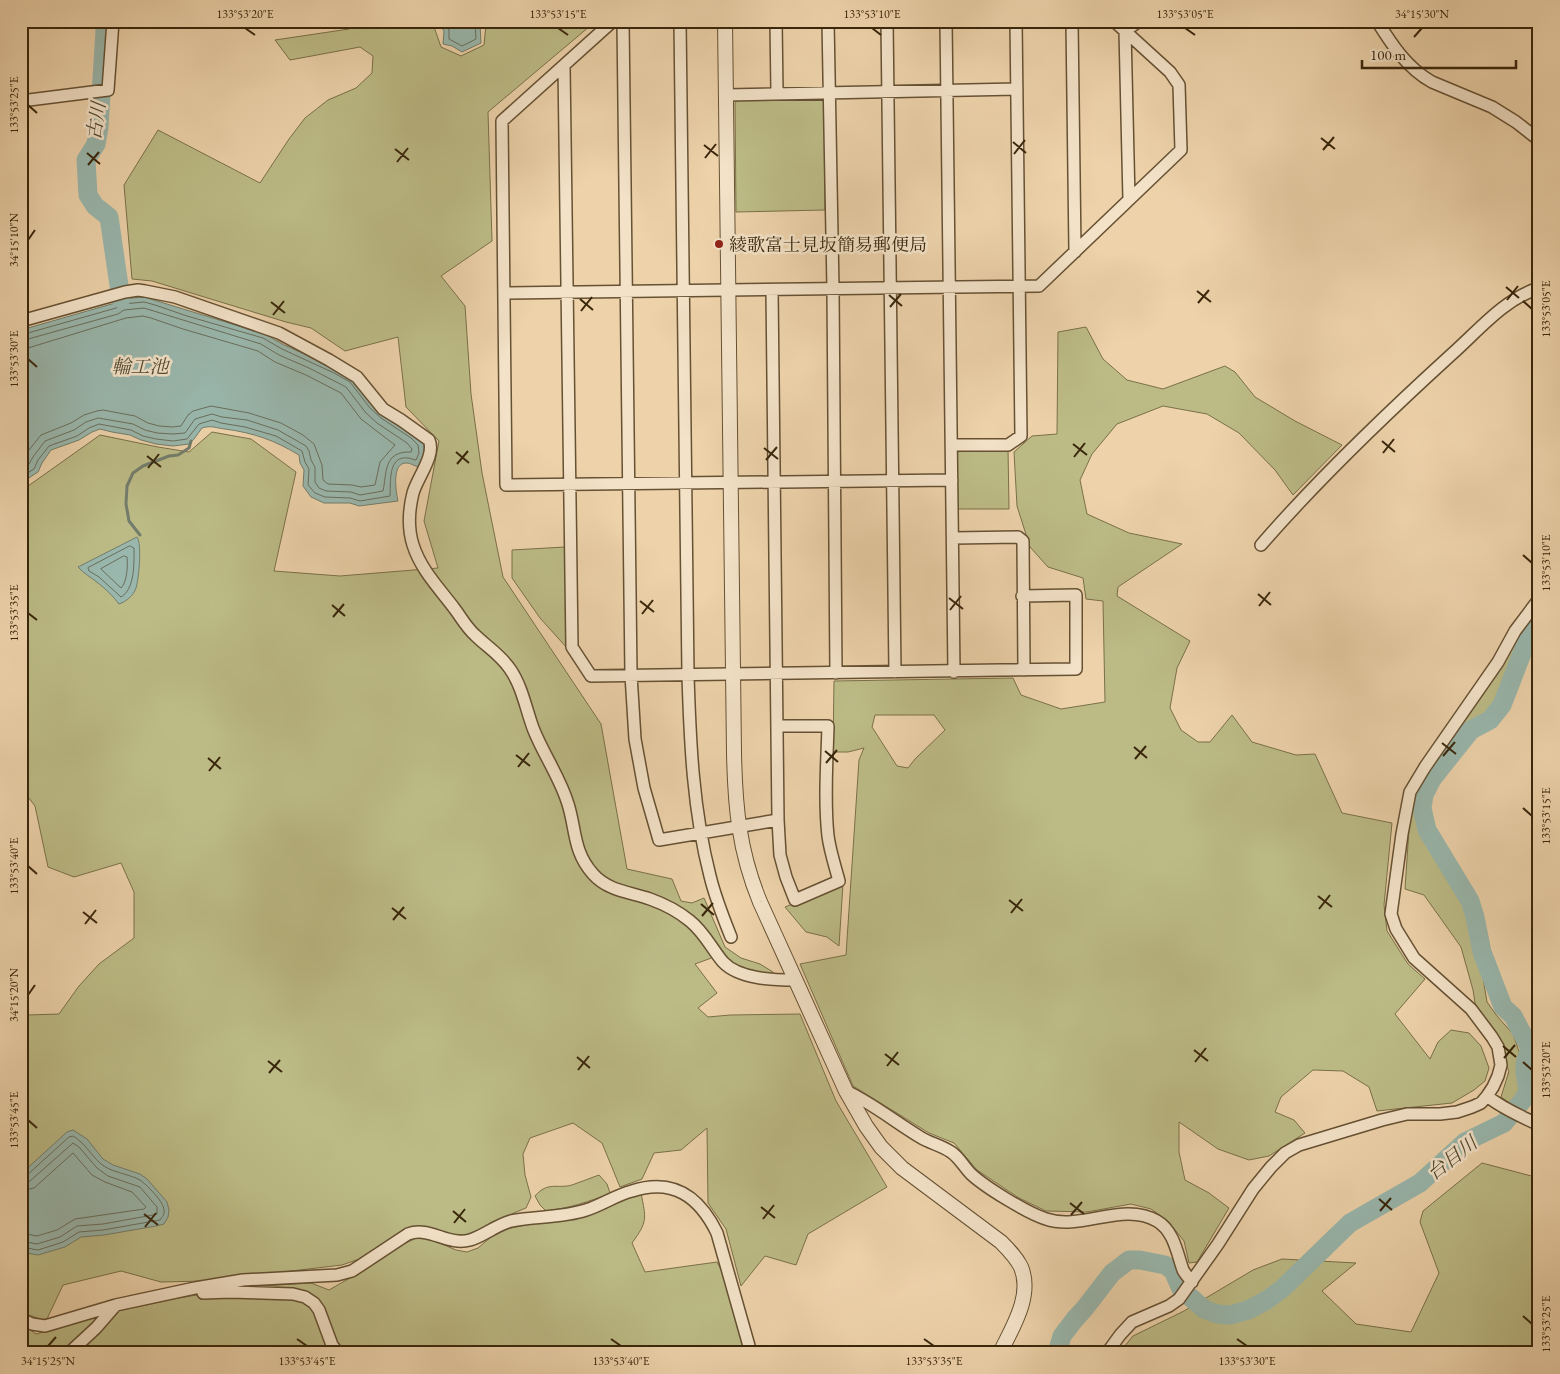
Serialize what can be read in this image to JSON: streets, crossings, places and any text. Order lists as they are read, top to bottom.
{
  "water": ["古川", "輪工池", "台目川"],
  "places": ["綾歌富士見坂簡易郵便局"],
  "scale_bar": "100 m",
  "coordinates": [
    "133°53'20\"E",
    "133°53'15\"E",
    "133°53'10\"E",
    "133°53'05\"E",
    "34°15'30\"N",
    "133°53'25\"E",
    "34°15'10\"N",
    "133°53'30\"E",
    "133°53'35\"E",
    "133°53'40\"E",
    "34°15'20\"N",
    "133°53'45\"E",
    "34°15'25\"N"
  ]
}
